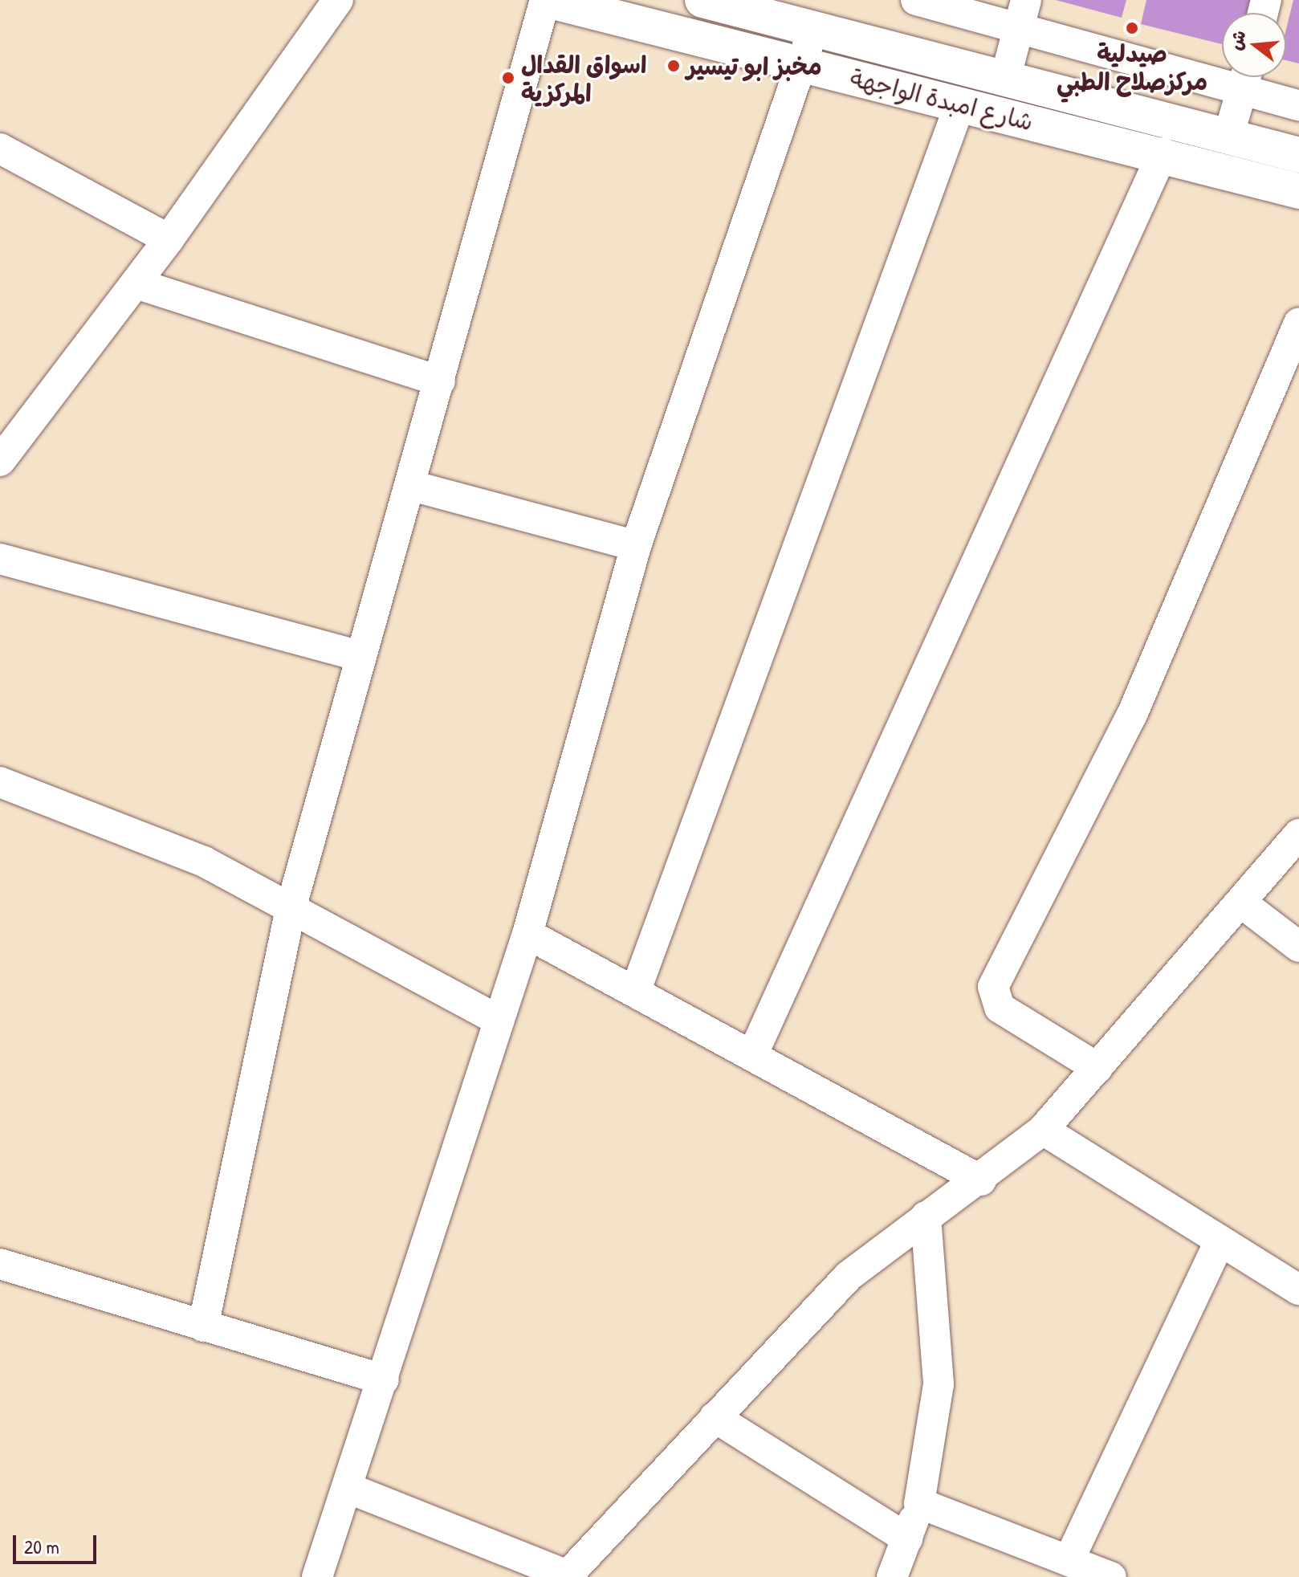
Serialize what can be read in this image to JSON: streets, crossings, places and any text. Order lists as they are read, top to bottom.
{
  "streets": {
    "main road": ["شارع امبدة الواجهة"]
  },
  "places": ["صيدلية مركزصلاح الطبي", "مخبز ابو تيسير", "اسواق القدال المركزية"],
  "scale_bar": "20 m",
  "north": "left"
}
